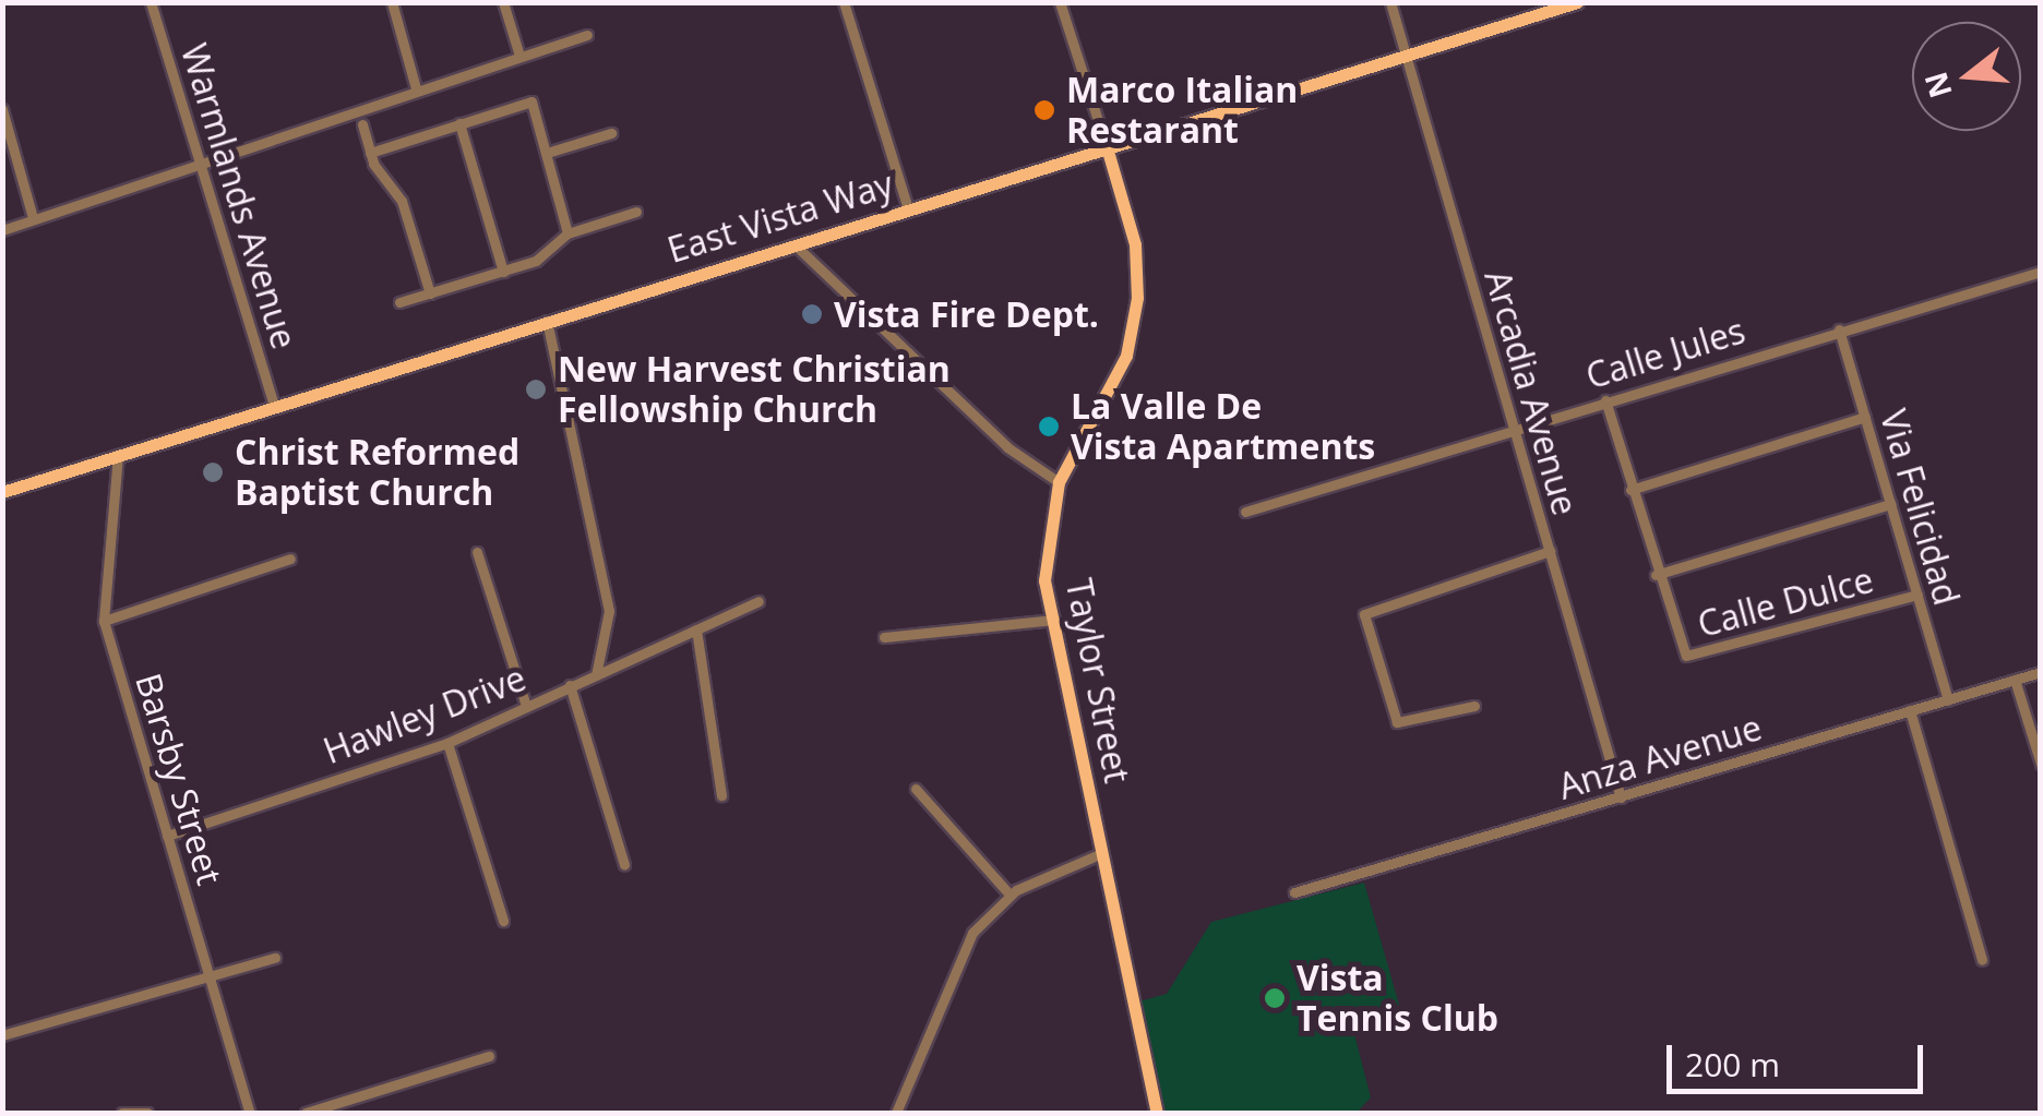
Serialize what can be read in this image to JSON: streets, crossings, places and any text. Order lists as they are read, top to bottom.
{
  "streets": {
    "main road": ["East Vista Way", "Taylor Street"],
    "street": [
      "Warmlands Avenue",
      "Calle Jules",
      "Arcadia Avenue",
      "Via Felicidad",
      "Calle Dulce",
      "Hawley Drive",
      "Anza Avenue",
      "Barsby Street"
    ]
  },
  "crossings": [
    ["Warmlands Avenue", "East Vista Way"],
    ["East Vista Way", "Arcadia Avenue"],
    ["East Vista Way", "Taylor Street"],
    ["East Vista Way", "Barsby Street"],
    ["Calle Jules", "Arcadia Avenue"],
    ["Calle Jules", "Via Felicidad"],
    ["Arcadia Avenue", "Anza Avenue"],
    ["Via Felicidad", "Calle Dulce"],
    ["Via Felicidad", "Anza Avenue"],
    ["Hawley Drive", "Barsby Street"]
  ],
  "places": [
    "Marco Italian Restarant",
    "Vista Fire Dept.",
    "New Harvest Christian Fellowship Church",
    "La Valle De Vista Apartments",
    "Christ Reformed Baptist Church",
    "Vista Tennis Club"
  ],
  "scale_bar": "200 m",
  "north": "left"
}
